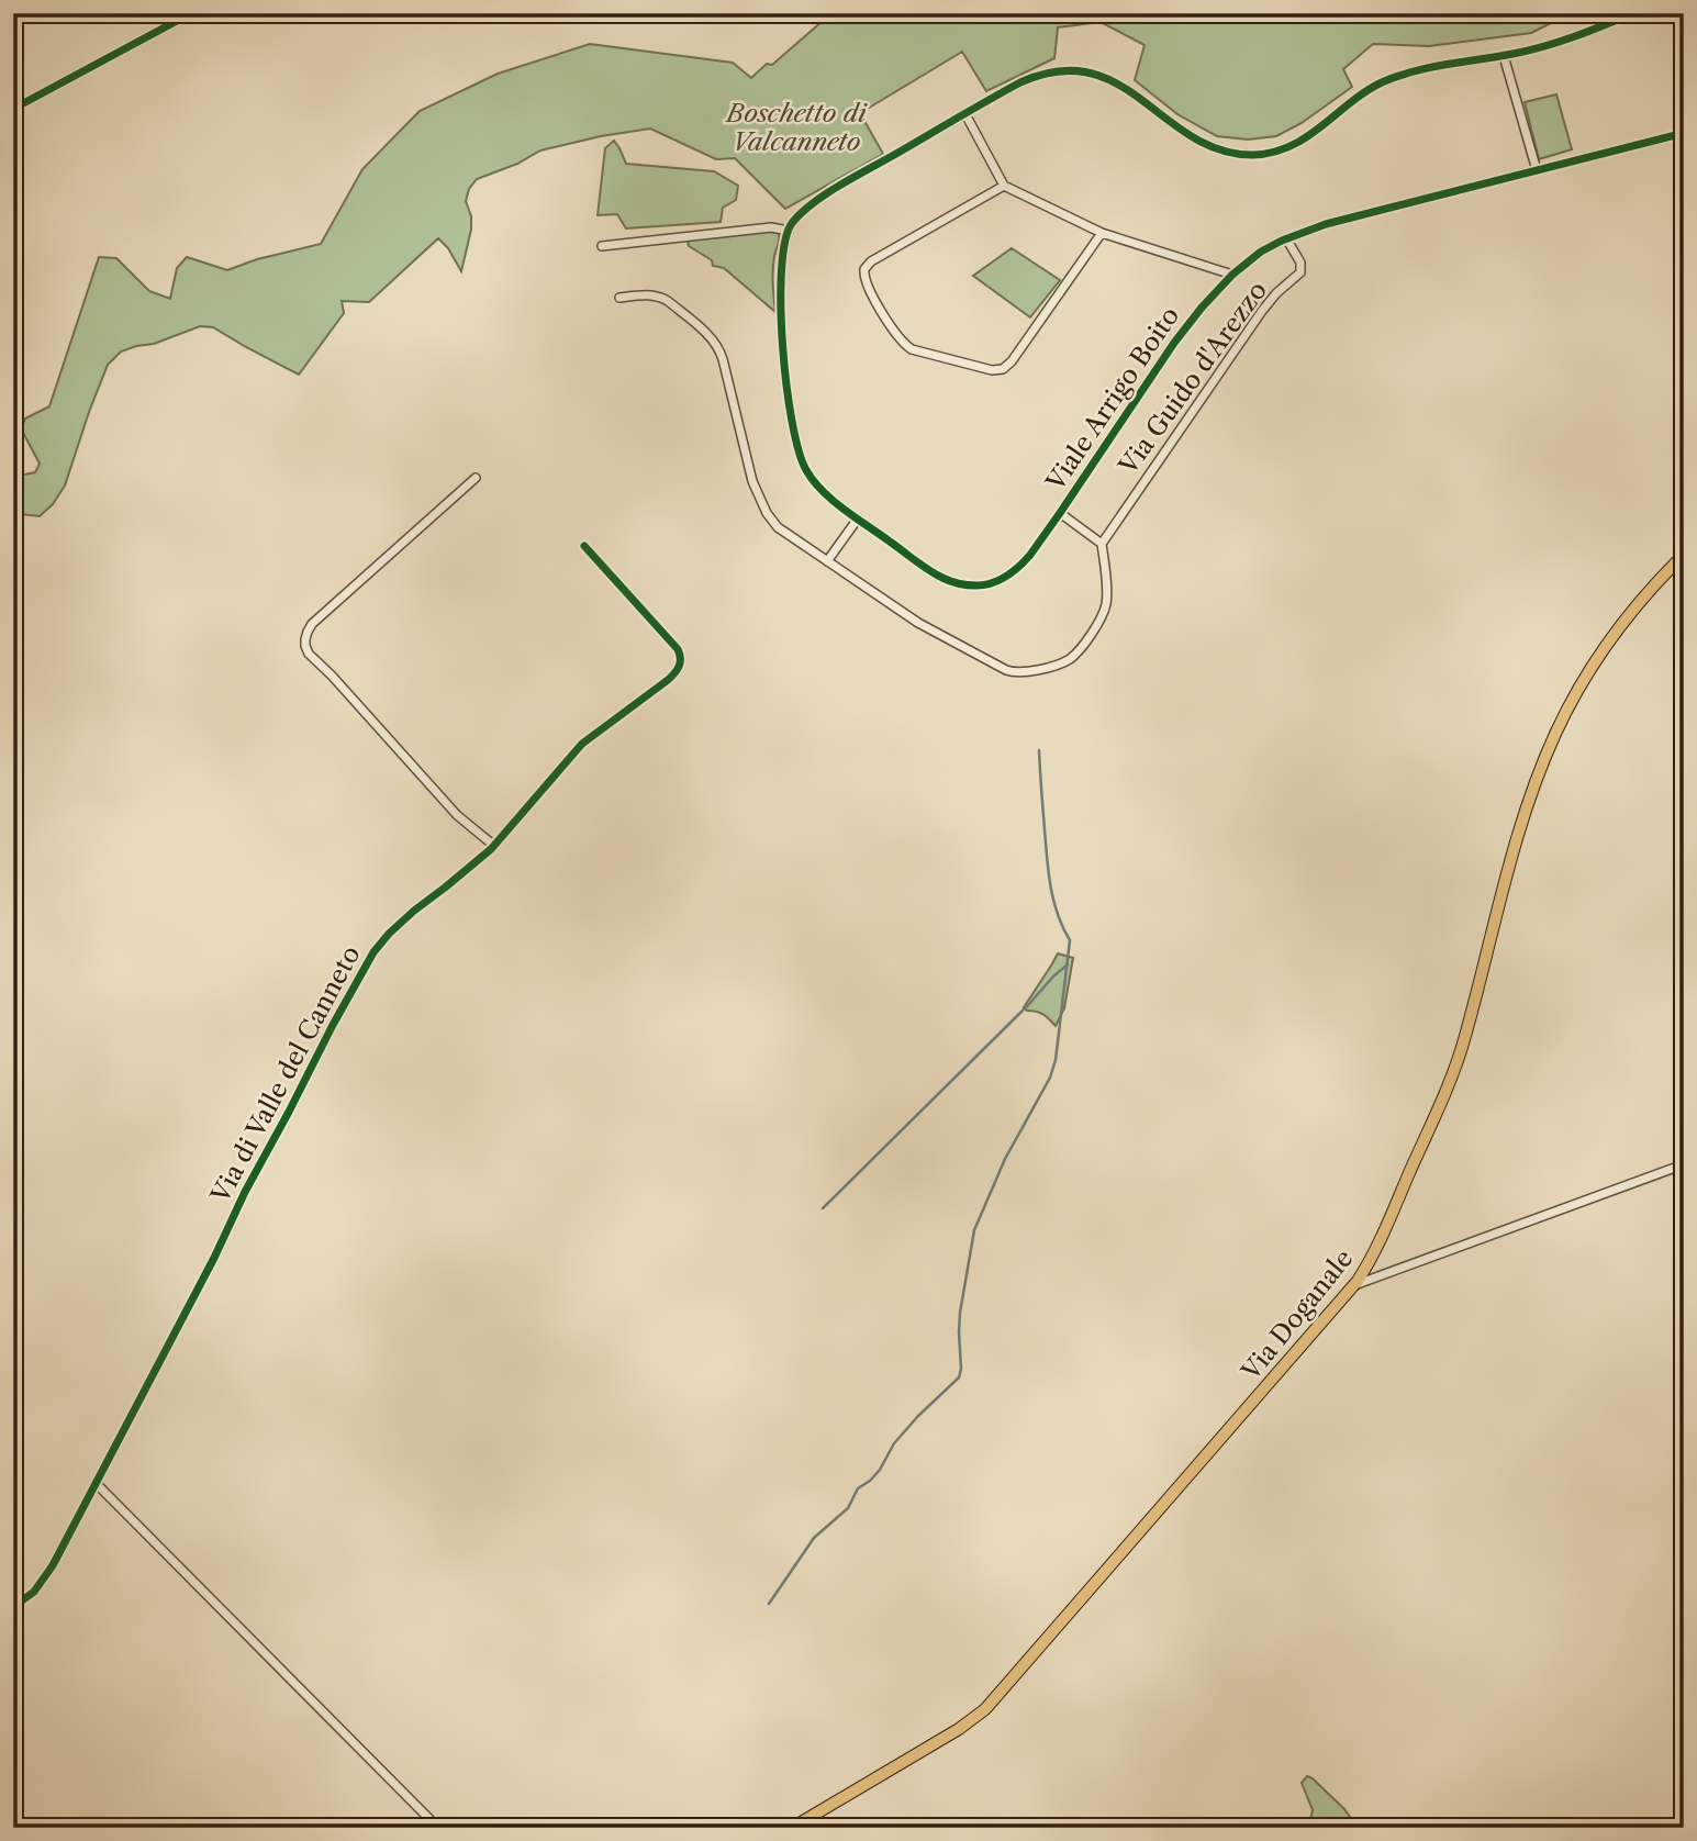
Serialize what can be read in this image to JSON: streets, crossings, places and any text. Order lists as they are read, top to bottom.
{
  "streets": {
    "main road": ["Via Doganale"],
    "street": ["Via Guido d'Arezzo", "Viale Arrigo Boito", "Via di Valle del Canneto"]
  },
  "crossings": [
    ["Via Guido d'Arezzo", "Viale Arrigo Boito"]
  ],
  "parks": ["Boschetto di Valcanneto"]
}
